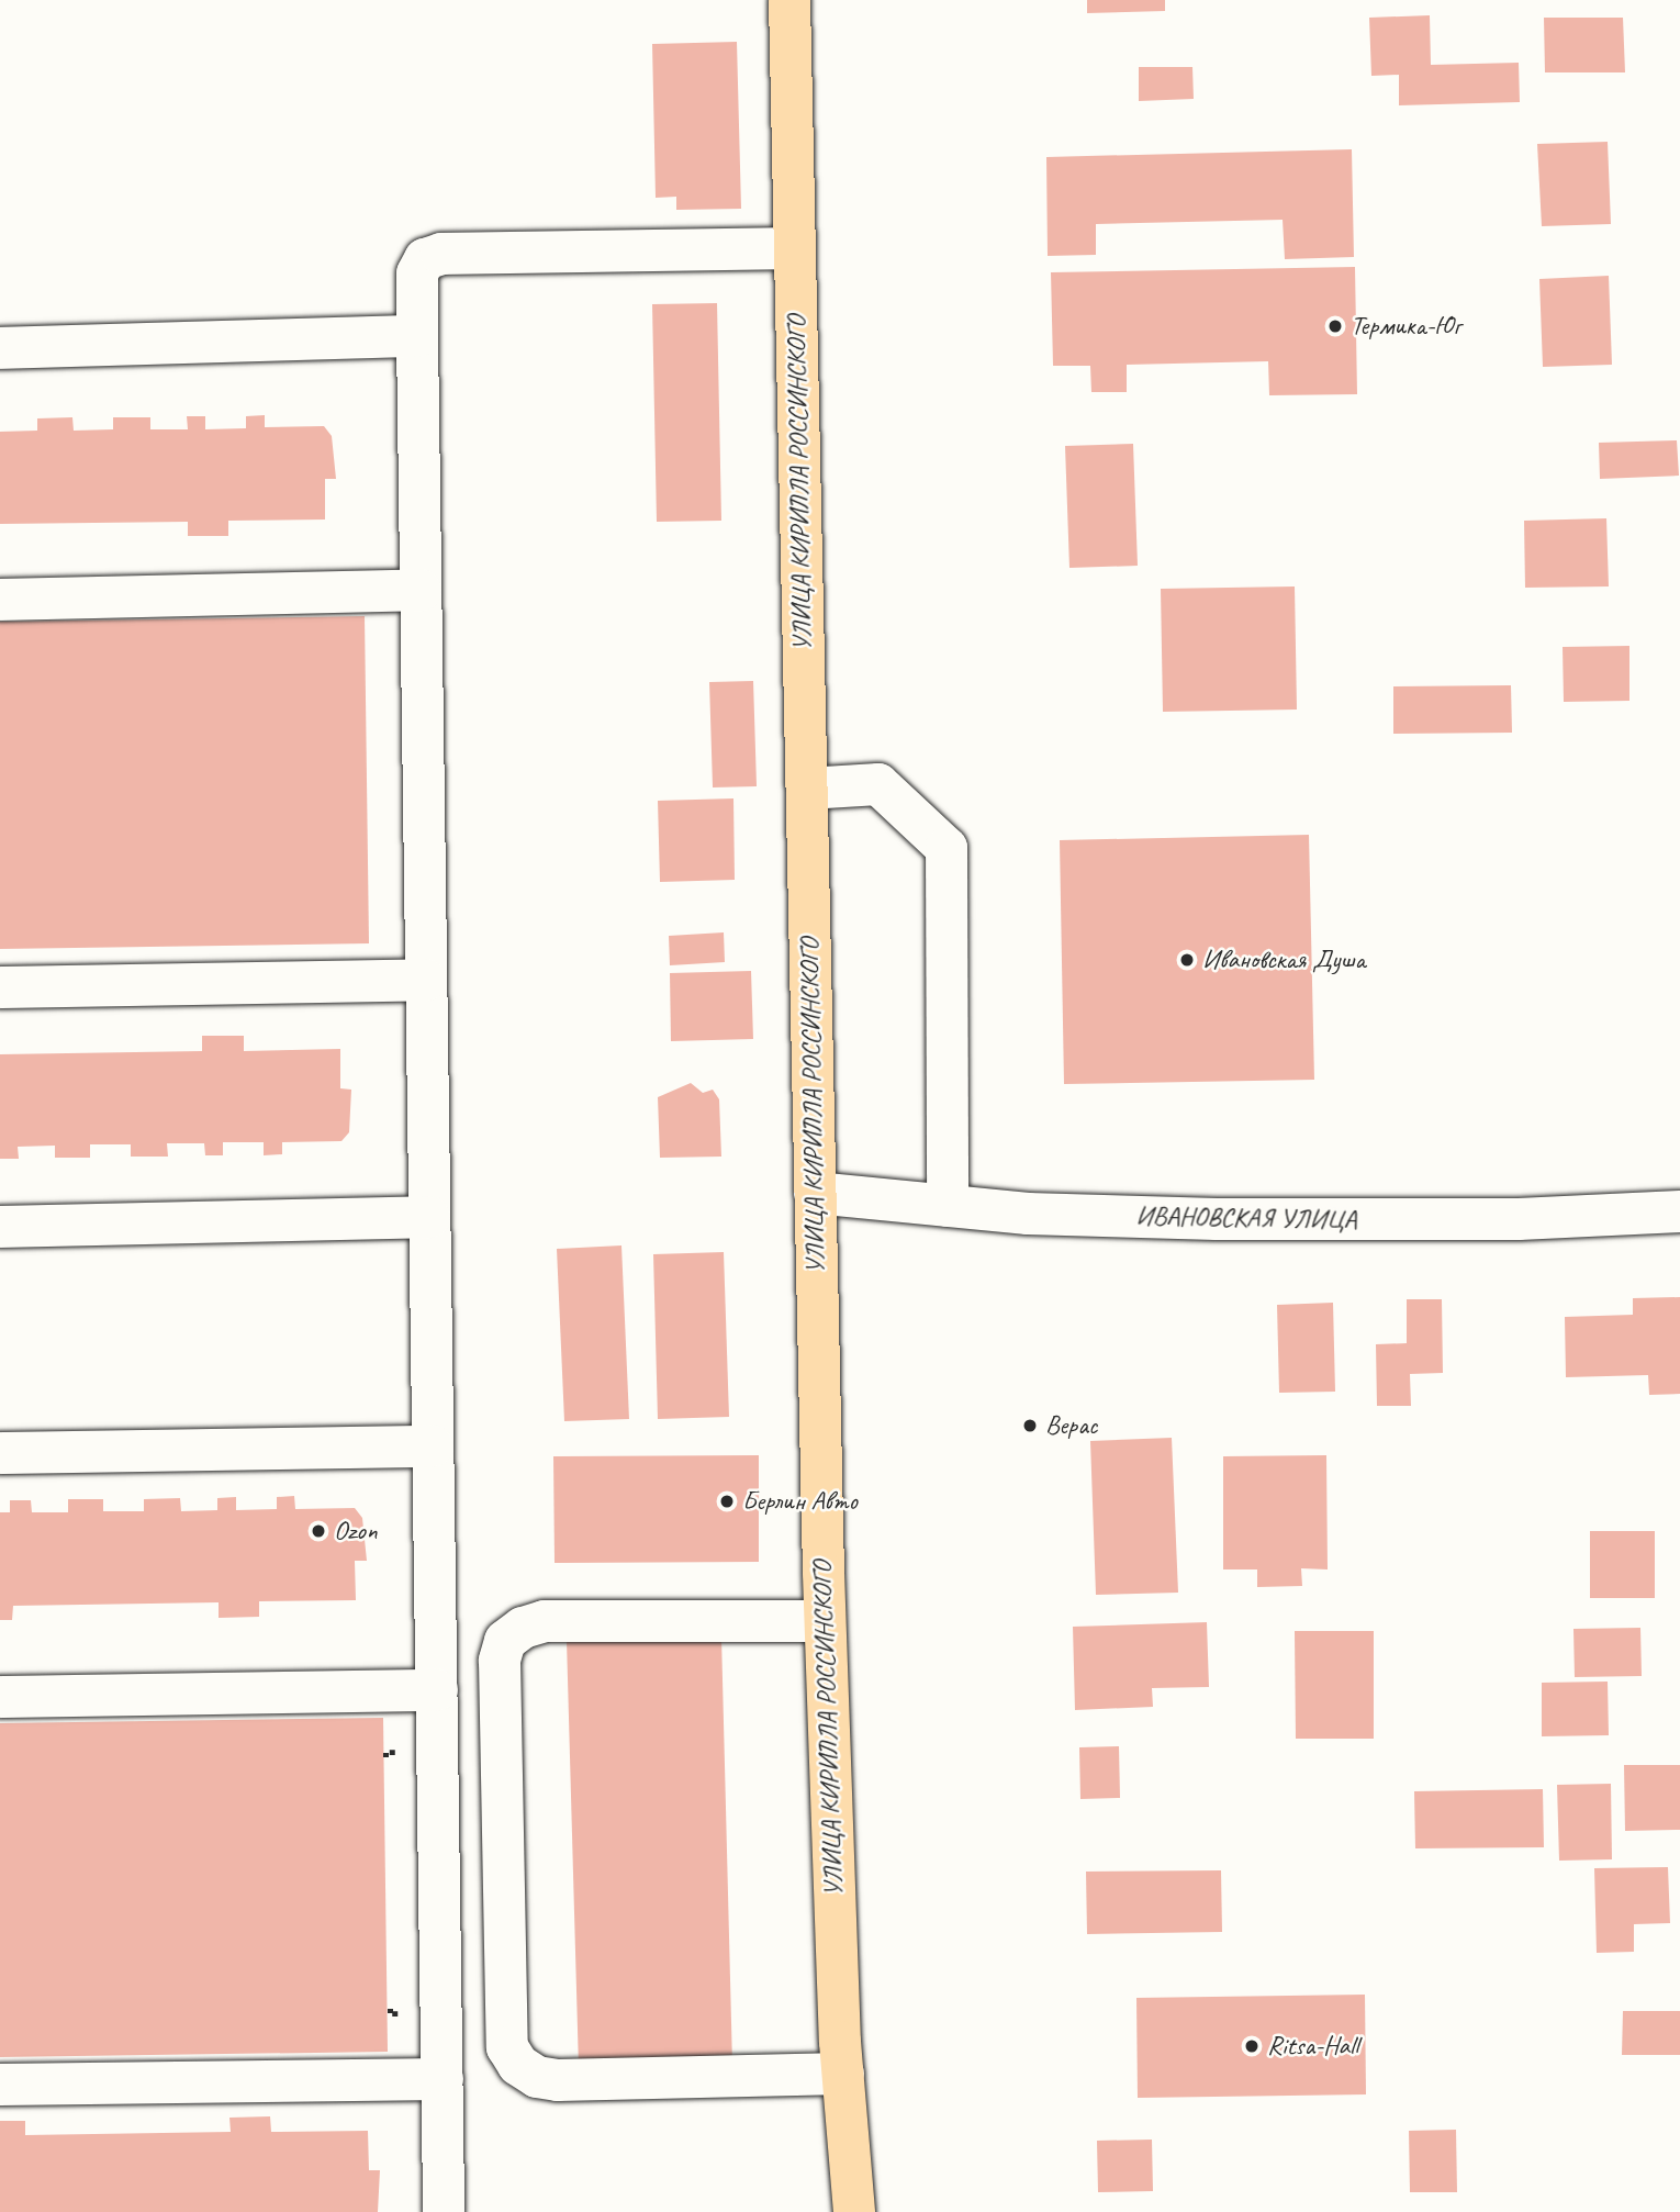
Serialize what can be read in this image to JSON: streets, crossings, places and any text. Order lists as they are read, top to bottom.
{
  "streets": {
    "main road": ["УЛИЦА КИРИЛЛА РОССИНСКОГО"],
    "street": ["ИВАНОВСКАЯ УЛИЦА"]
  },
  "crossings": [
    ["УЛИЦА КИРИЛЛА РОССИНСКОГО", "ИВАНОВСКАЯ УЛИЦА"]
  ],
  "places": [
    "Термика-Юг",
    "Ивановская Душа",
    "Верас",
    "Берлин Авто",
    "Ozon",
    "Ritsa-Hall"
  ]
}
